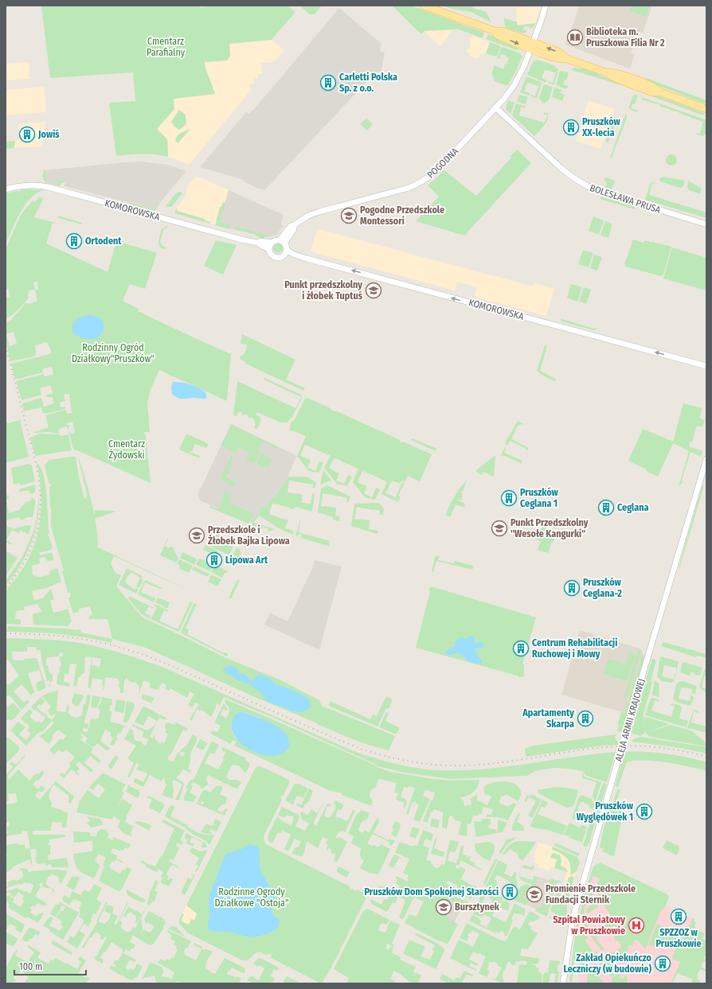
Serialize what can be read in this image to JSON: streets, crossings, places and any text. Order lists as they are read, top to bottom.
{
  "streets": {
    "street": [
      "POGODNA",
      "BOLESŁAWA PRUSA",
      "KOMOROWSKA",
      "ALEJA ARMII KRAJOWEJ"
    ]
  },
  "crossings": [
    ["POGODNA", "BOLESŁAWA PRUSA"],
    ["POGODNA", "KOMOROWSKA"]
  ],
  "one_way": ["KOMOROWSKA"],
  "parks": [
    "Cmentarz Parafialny",
    "Rodzinny Ogród Działkowy\"Pruszków\"",
    "Cmentarz Żydowski",
    "Rodzinne Ogrody Działkowe \"Ostoja\""
  ],
  "places": {
    "library": ["Biblioteka m. Pruszkowa Filia Nr 2"],
    "building": [
      "Carletti Polska Sp. z o.o.",
      "Pruszków XX-lecia",
      "Jowiś",
      "Ortodent",
      "Pruszków Ceglana 1",
      "Ceglana",
      "Lipowa Art",
      "Pruszków Ceglana-2",
      "Centrum Rehabilitacji Ruchowej i Mowy",
      "Apartamenty Skarpa",
      "Pruszków Wyględówek 1",
      "Pruszków Dom Spokojnej Starości",
      "SPZZOZ w Pruszkowie",
      "Zakład Opiekuńczo Leczniczy (w budowie)"
    ],
    "school or university": [
      "Pogodne Przedszkole Montessori",
      "Punkt przedszkolny i żłobek Tuptuś",
      "Punkt Przedszkolny \"Wesołe Kangurki\"",
      "Przedszkole i Żłobek Bajka Lipowa",
      "Promienie Przedszkole Fundacji Sternik",
      "Bursztynek"
    ],
    "hospital": ["Szpital Powiatowy w Pruszkowie"]
  },
  "scale_bar": "100 m"
}
